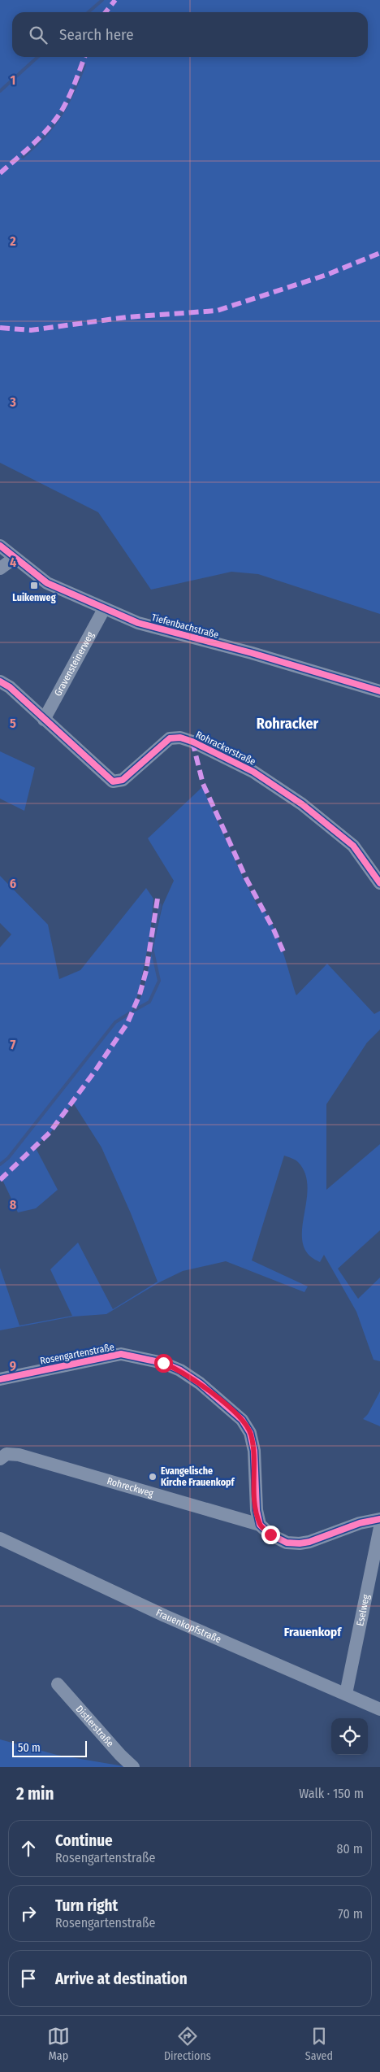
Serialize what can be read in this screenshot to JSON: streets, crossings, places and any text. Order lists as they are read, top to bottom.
{
  "streets": {
    "street": [
      "Tiefenbachstraße",
      "Gravensteinerweg",
      "Rohrackerstraße",
      "Rosengartenstraße",
      "Rohreckweg",
      "Eselweg",
      "Frauenkopfstraße",
      "Distlerstraße"
    ]
  },
  "crossings": [
    ["Tiefenbachstraße", "Gravensteinerweg"],
    ["Gravensteinerweg", "Rohrackerstraße"],
    ["Rosengartenstraße", "Rohreckweg"],
    ["Eselweg", "Frauenkopfstraße"]
  ],
  "districts": ["Rohracker", "Frauenkopf"],
  "places": {
    "transit": ["Luikenweg"],
    "other": ["Evangelische Kirche Frauenkopf"]
  },
  "scale_bar": "50 m",
  "page": {
    "search": "Search here",
    "scale": "50 m",
    "heading": ["2 min", "Walk · 150 m"],
    "list": [
      ["Continue", "Rosengartenstraße", "80 m"],
      ["Turn right", "Rosengartenstraße", "70 m"],
      "Arrive at destination"
    ],
    "nav": ["Map", "Directions", "Saved"]
  },
  "grid": {
    "rows": [
      "1",
      "2",
      "3",
      "4",
      "5",
      "6",
      "7",
      "8",
      "9"
    ]
  }
}
